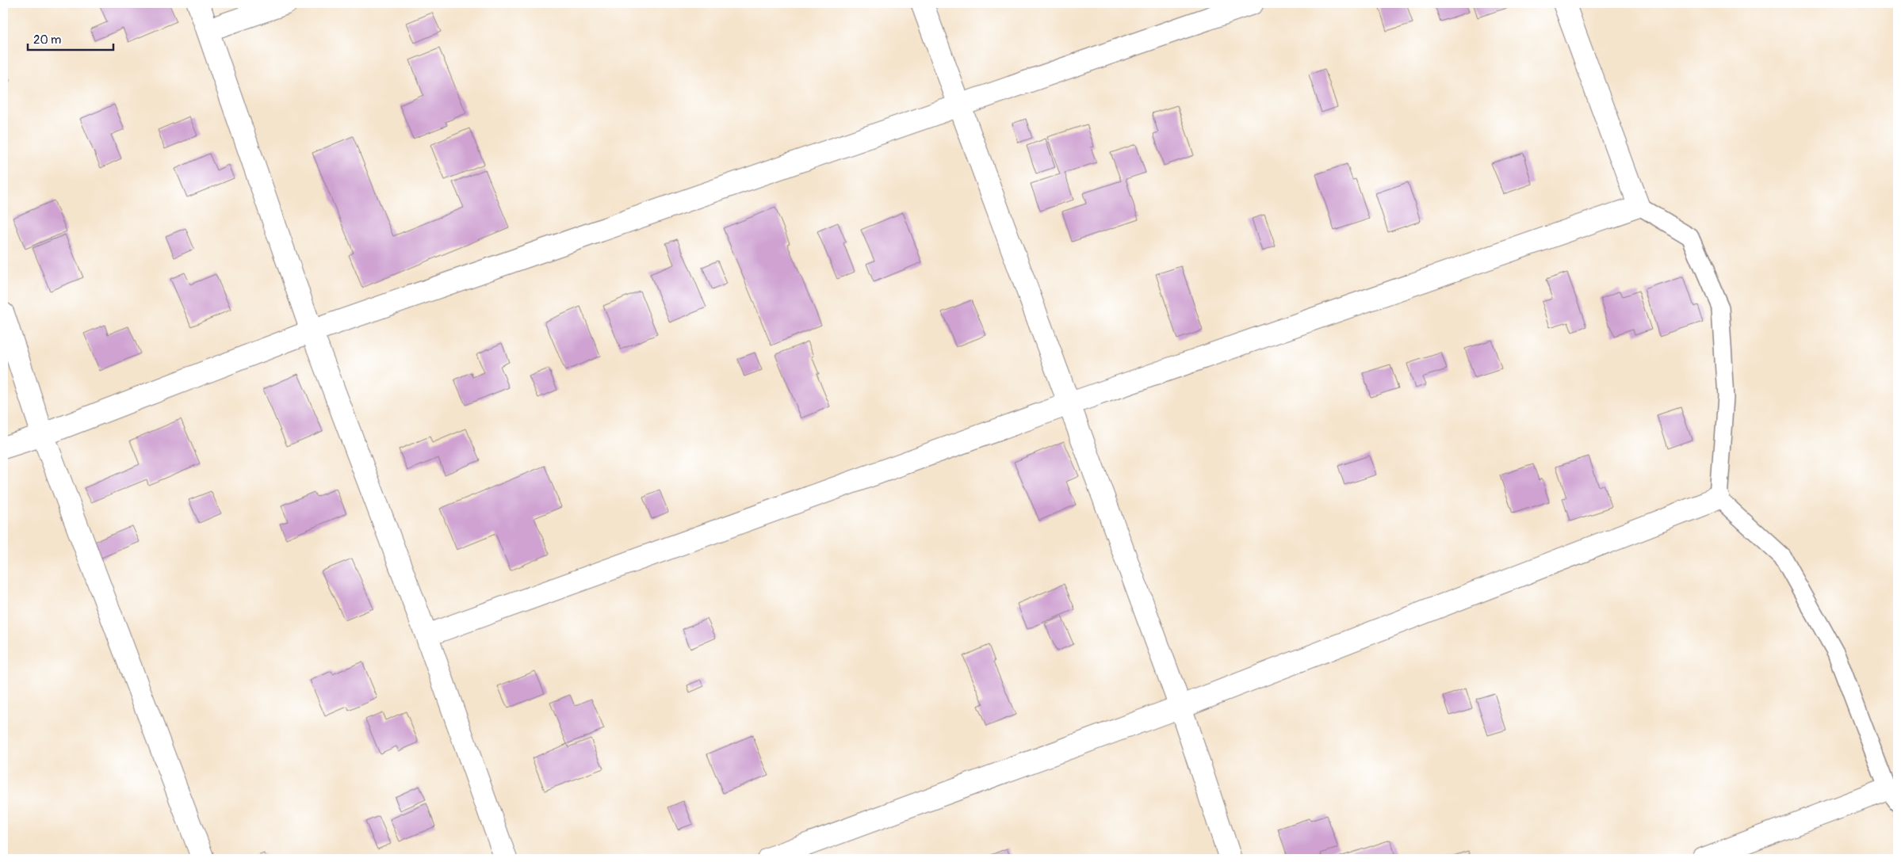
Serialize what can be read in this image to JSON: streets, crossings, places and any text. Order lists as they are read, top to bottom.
{
  "scale_bar": "20 m"
}
